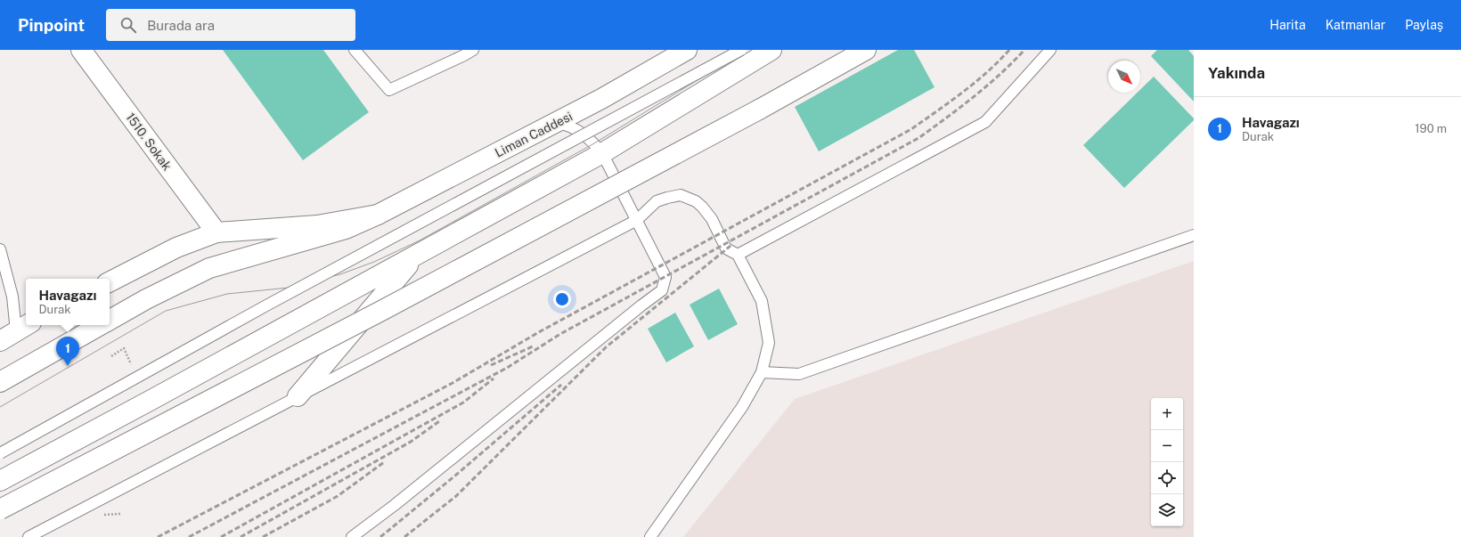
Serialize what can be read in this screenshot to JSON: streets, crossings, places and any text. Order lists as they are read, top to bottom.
{
  "streets": {
    "main road": ["Liman Caddesi", "1510. Sokak"]
  },
  "north": "bottom right",
  "page": {
    "header": "Pinpoint",
    "search": "Burada ara",
    "nav": ["Harita", "Katmanlar", "Paylaş"],
    "heading": "Yakında",
    "list": [
      {
        "mark": "1",
        "name": "Havagazı",
        "note": "Durak",
        "value": "190 m"
      }
    ],
    "popup": ["Havagazı", "Durak"],
    "pins": "1",
    "map_buttons": ["+", "−"]
  }
}
